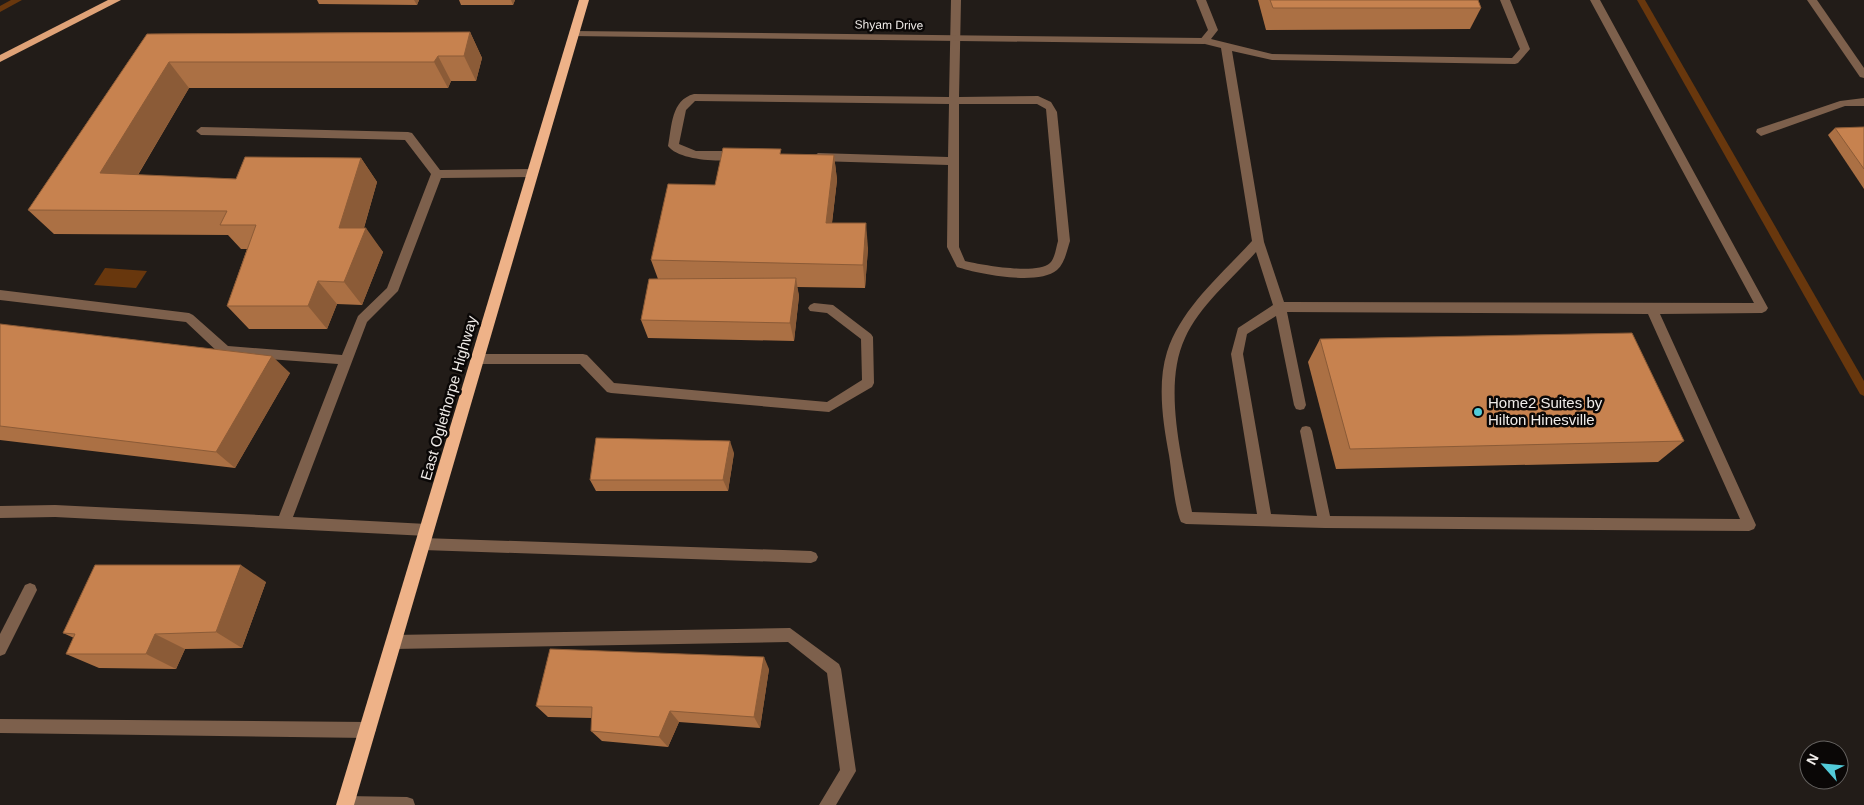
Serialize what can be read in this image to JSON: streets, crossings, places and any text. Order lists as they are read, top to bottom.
{
  "streets": {
    "highway": ["East Oglethorpe Highway"],
    "street": ["Shyam Drive"]
  },
  "crossings": [
    ["Shyam Drive", "East Oglethorpe Highway"]
  ],
  "places": ["Home2 Suites by Hilton Hinesville"],
  "north": "top left"
}
